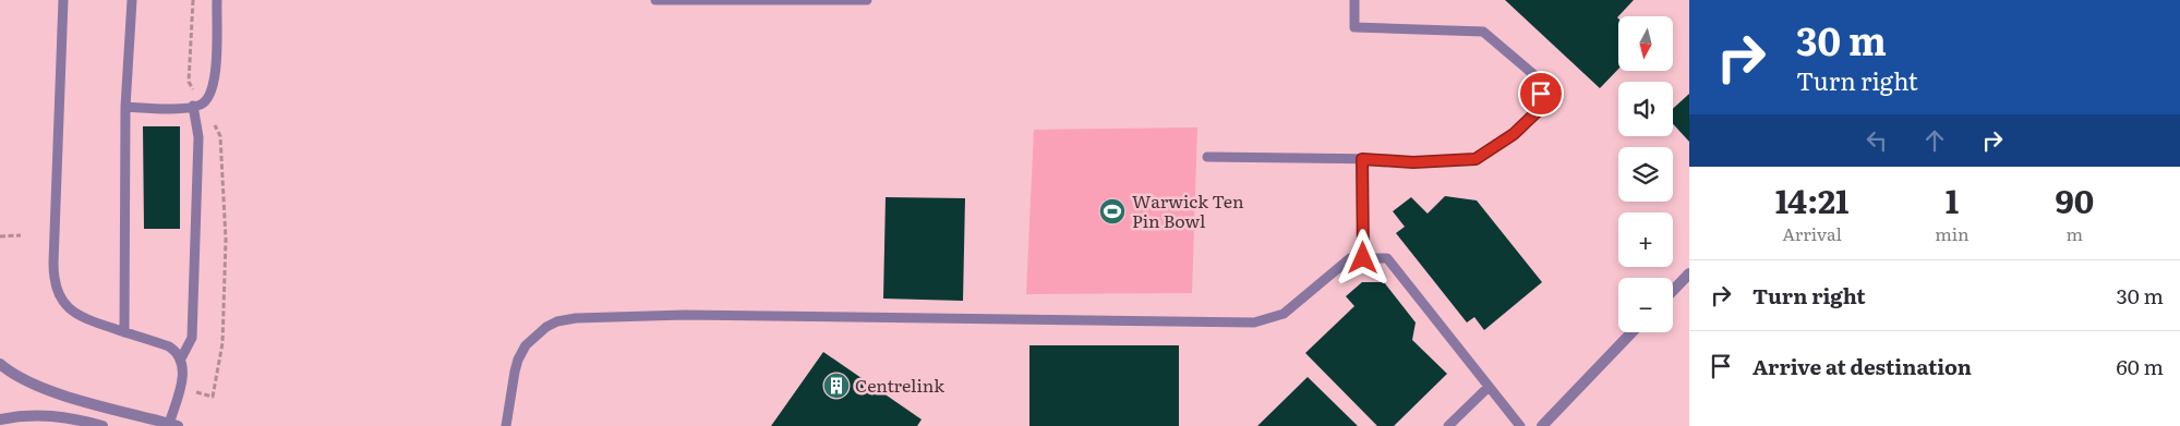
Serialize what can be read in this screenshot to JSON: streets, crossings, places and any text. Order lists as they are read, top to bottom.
{
  "places": {
    "sports": ["Warwick Ten Pin Bowl"],
    "building": ["Centrelink"]
  },
  "north": "bottom",
  "page": {
    "turn": ["30 m", "Turn right"],
    "map_buttons": ["+", "−"],
    "eta": [
      "14:21",
      "Arrival",
      "1",
      "min",
      "90",
      "m"
    ],
    "list": [
      {
        "name": "Turn right",
        "value": "30 m"
      },
      {
        "name": "Arrive at destination",
        "value": "60 m"
      }
    ]
  }
}
